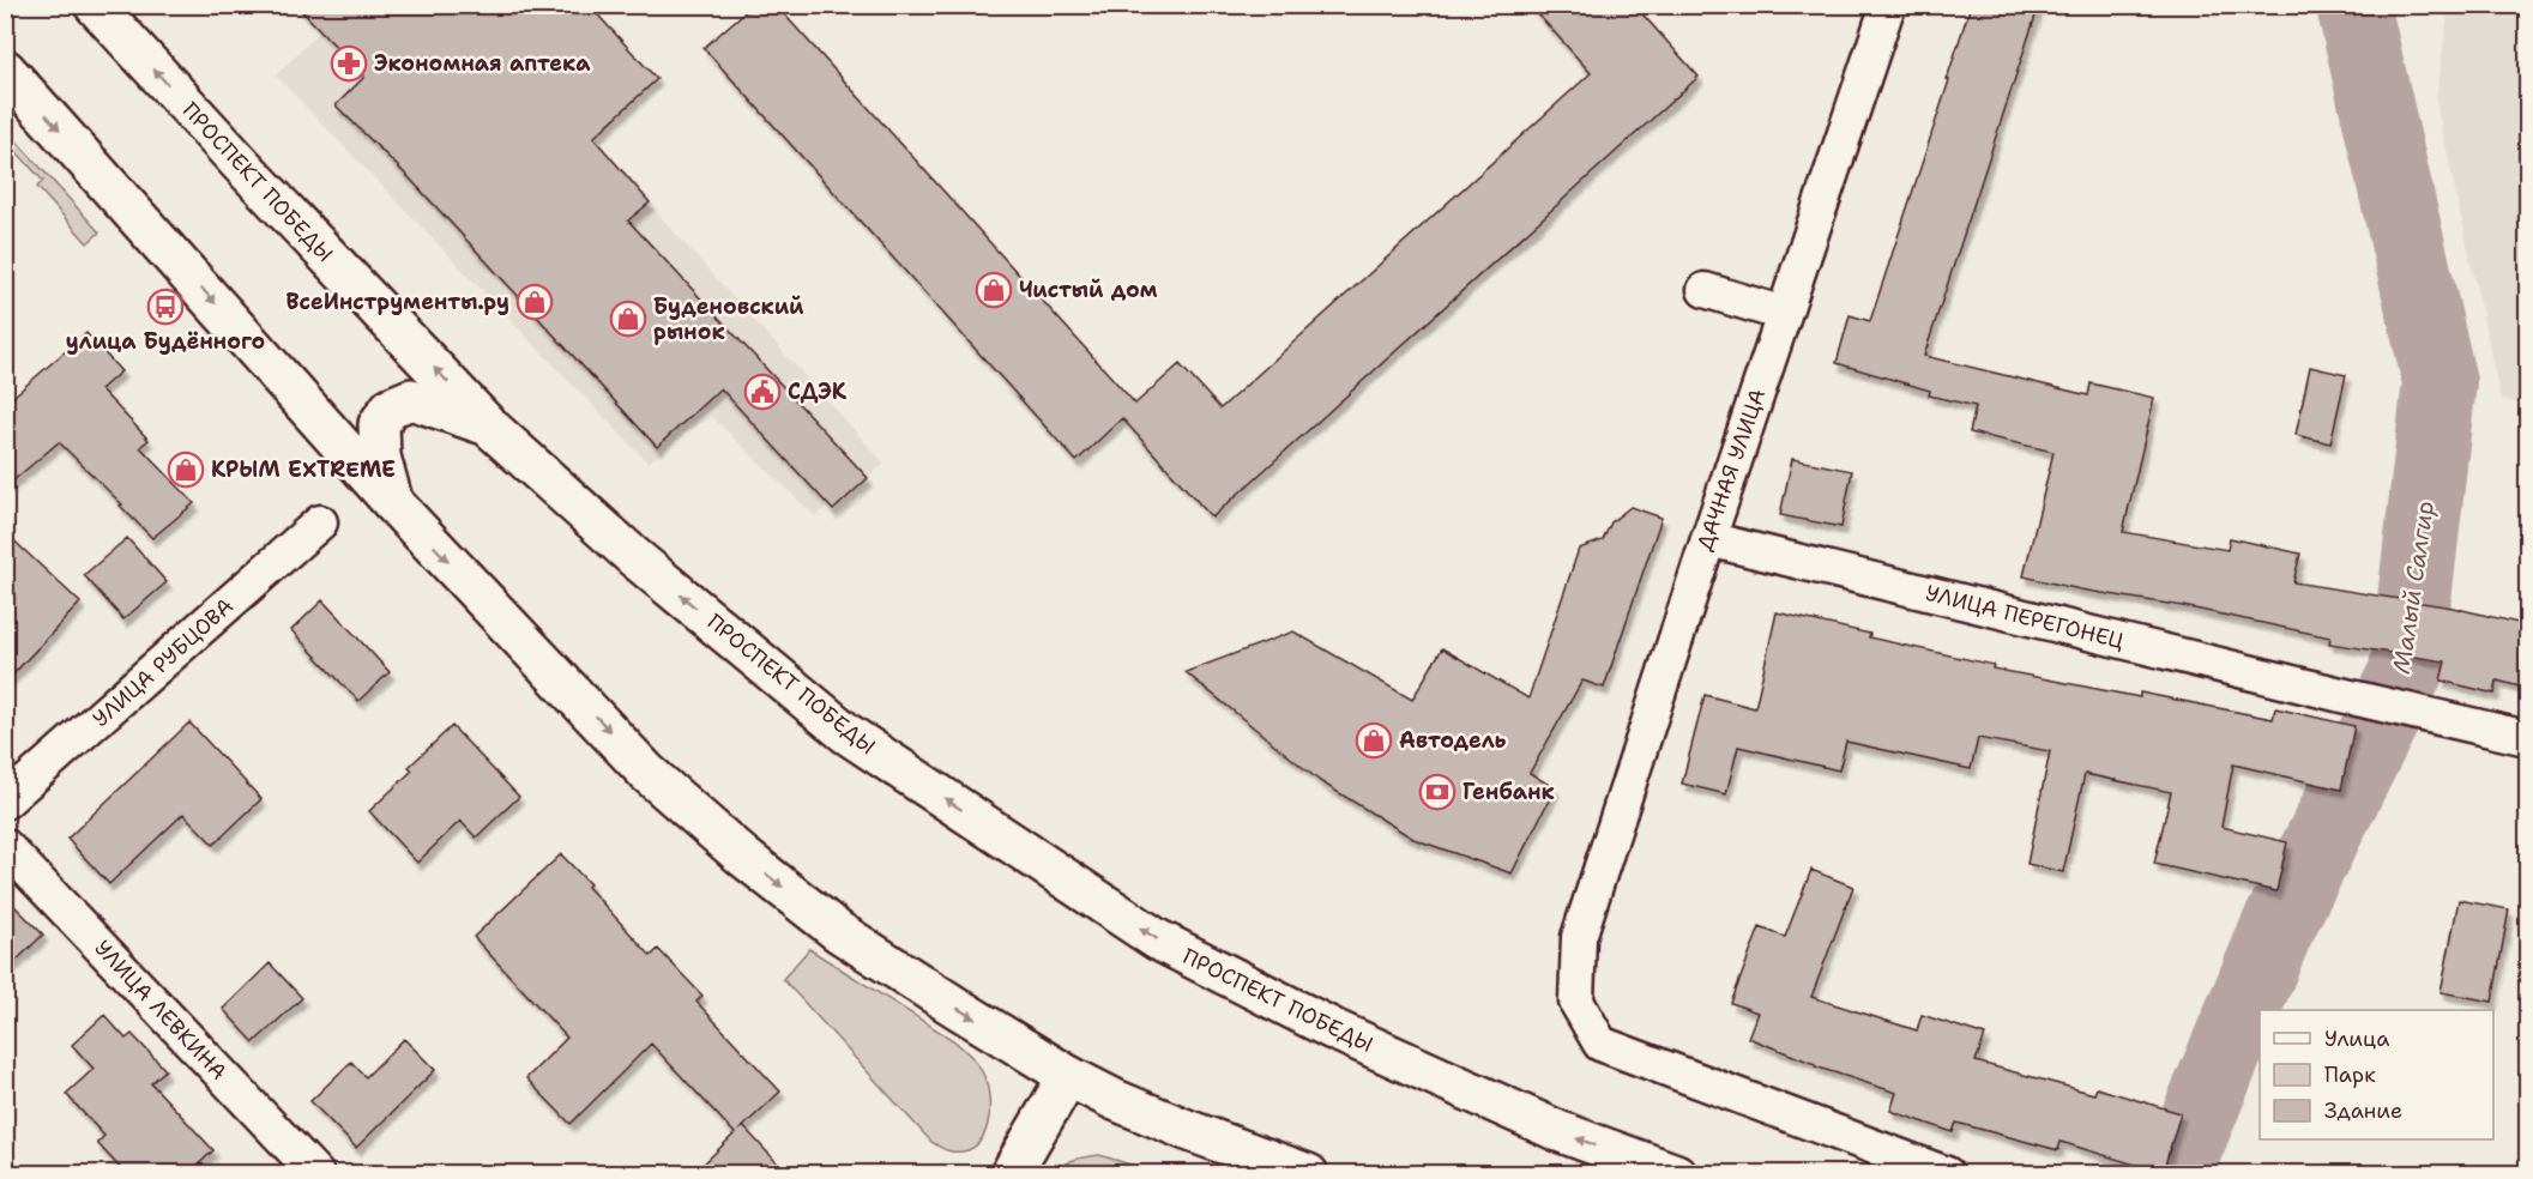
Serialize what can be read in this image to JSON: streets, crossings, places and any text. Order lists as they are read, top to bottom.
{
  "streets": {
    "main road": ["ПРОСПЕКТ ПОБЕДЫ"],
    "street": [
      "ДАЧНАЯ УЛИЦА",
      "УЛИЦА ПЕРЕГОНЕЦ",
      "УЛИЦА РУБЦОВА",
      "УЛИЦА ЛЕВКИНА"
    ]
  },
  "crossings": [
    ["ДАЧНАЯ УЛИЦА", "УЛИЦА ПЕРЕГОНЕЦ"]
  ],
  "water": ["Малый Салгир"],
  "places": {
    "pharmacy": ["Экономная аптека"],
    "shop": [
      "Чистый дом",
      "ВсеИнструменты.ру",
      "Буденовский рынок",
      "КРЫМ EXTREME",
      "Автодель"
    ],
    "bus stop": ["улица Будённого"],
    "public building": ["СДЭК"],
    "bank": ["Генбанк"]
  },
  "legend": ["Улица", "Парк", "Здание"]
}
